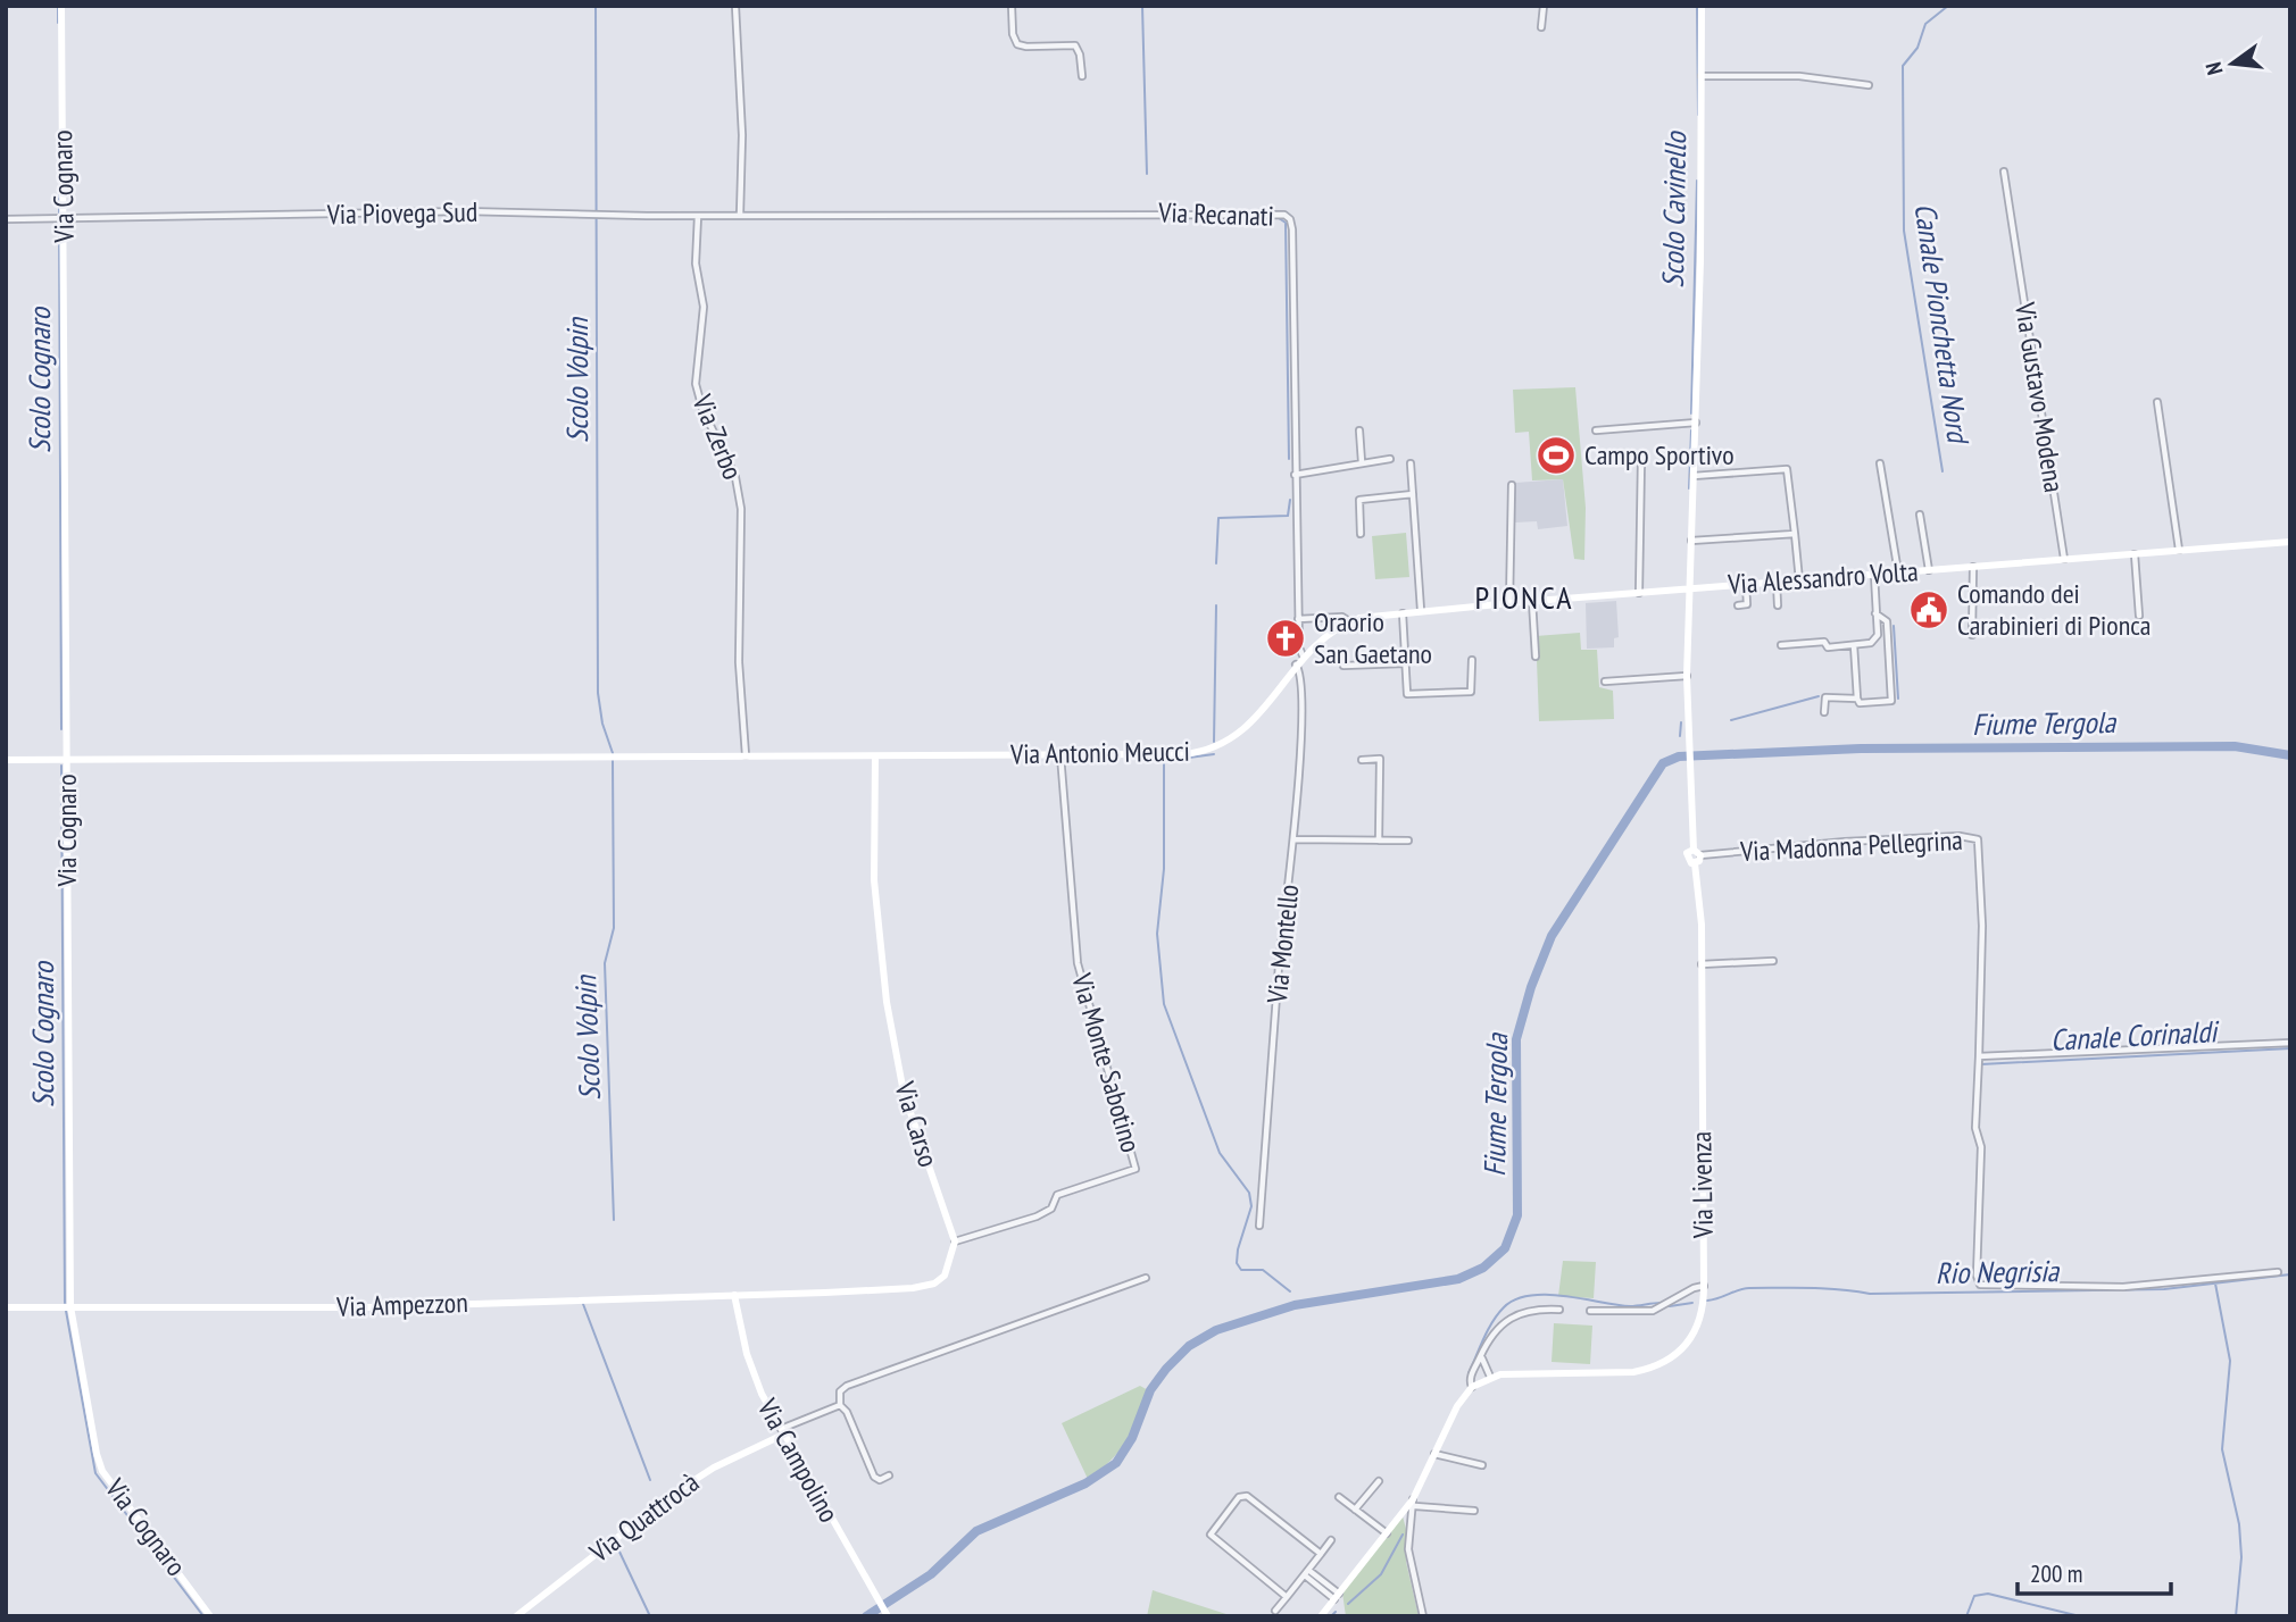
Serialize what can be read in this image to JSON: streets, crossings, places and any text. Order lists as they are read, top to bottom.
{
  "streets": {
    "street": [
      "Via Cognaro",
      "Via Piovega Sud",
      "Via Recanati",
      "Via Gustavo Modena",
      "Via Zerbo",
      "Via Alessandro Volta",
      "Via Antonio Meucci",
      "Via Madonna Pellegrina",
      "Via Montello",
      "Via Monte Sabotino",
      "Via Carso",
      "Via Livenza",
      "Via Ampezzon",
      "Via Campolino",
      "Via Quattrocà"
    ]
  },
  "crossings": [
    ["Via Cognaro", "Via Piovega Sud"],
    ["Via Cognaro", "Via Antonio Meucci"],
    ["Via Cognaro", "Via Ampezzon"],
    ["Via Piovega Sud", "Via Recanati"],
    ["Via Piovega Sud", "Via Zerbo"],
    ["Via Recanati", "Via Antonio Meucci"],
    ["Via Gustavo Modena", "Via Alessandro Volta"],
    ["Via Zerbo", "Via Antonio Meucci"],
    ["Via Alessandro Volta", "Via Antonio Meucci"],
    ["Via Alessandro Volta", "Via Livenza"],
    ["Via Antonio Meucci", "Via Montello"],
    ["Via Antonio Meucci", "Via Monte Sabotino"],
    ["Via Antonio Meucci", "Via Carso"],
    ["Via Antonio Meucci", "Via Livenza"],
    ["Via Madonna Pellegrina", "Via Livenza"],
    ["Via Monte Sabotino", "Via Carso"],
    ["Via Ampezzon", "Via Campolino"],
    ["Via Campolino", "Via Quattrocà"]
  ],
  "districts": ["PIONCA"],
  "water": [
    "Scolo Cavinello",
    "Canale Pionchetta Nord",
    "Scolo Cognaro",
    "Scolo Volpin",
    "Fiume Tergola",
    "Canale Corinaldi",
    "Rio Negrisia"
  ],
  "places": {
    "sports": ["Campo Sportivo"],
    "public building": ["Comando dei Carabinieri di Pionca"],
    "church": ["Oraorio San Gaetano"]
  },
  "scale_bar": "200 m",
  "north": "left"
}
